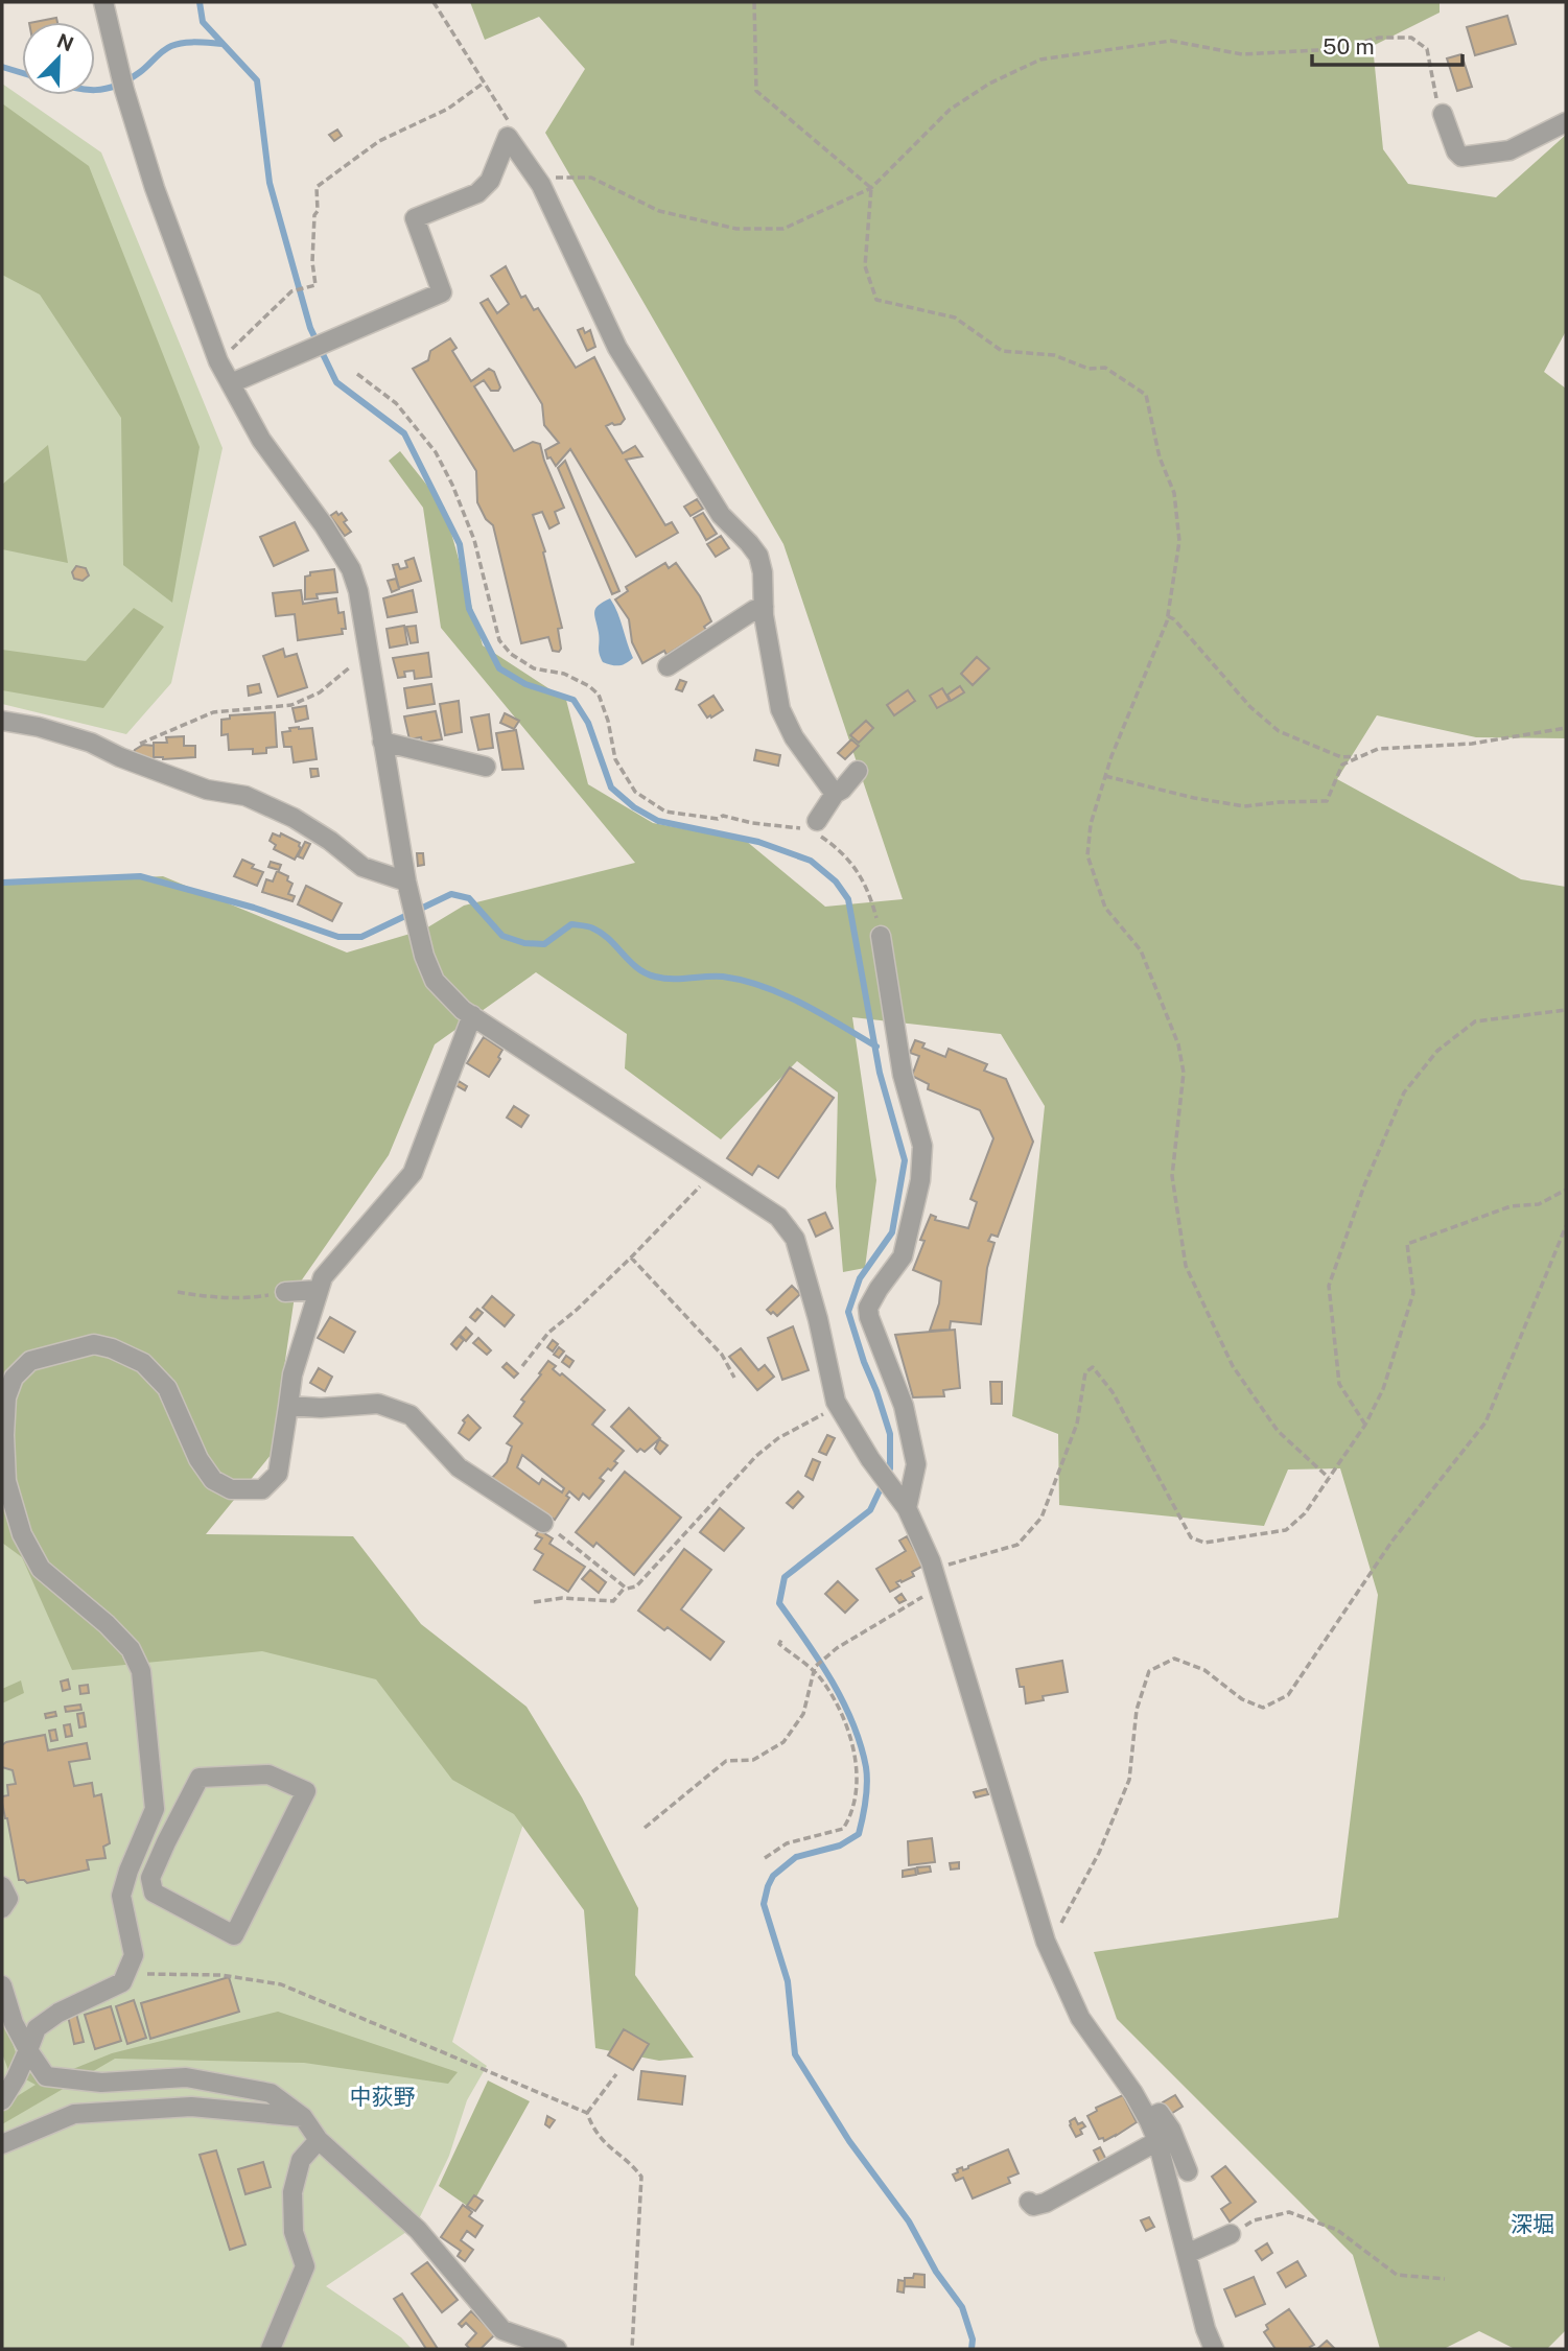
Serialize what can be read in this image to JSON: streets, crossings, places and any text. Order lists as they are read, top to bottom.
{
  "districts": ["中荻野", "深堀"],
  "scale_bar": "50 m",
  "north": "top right"
}
